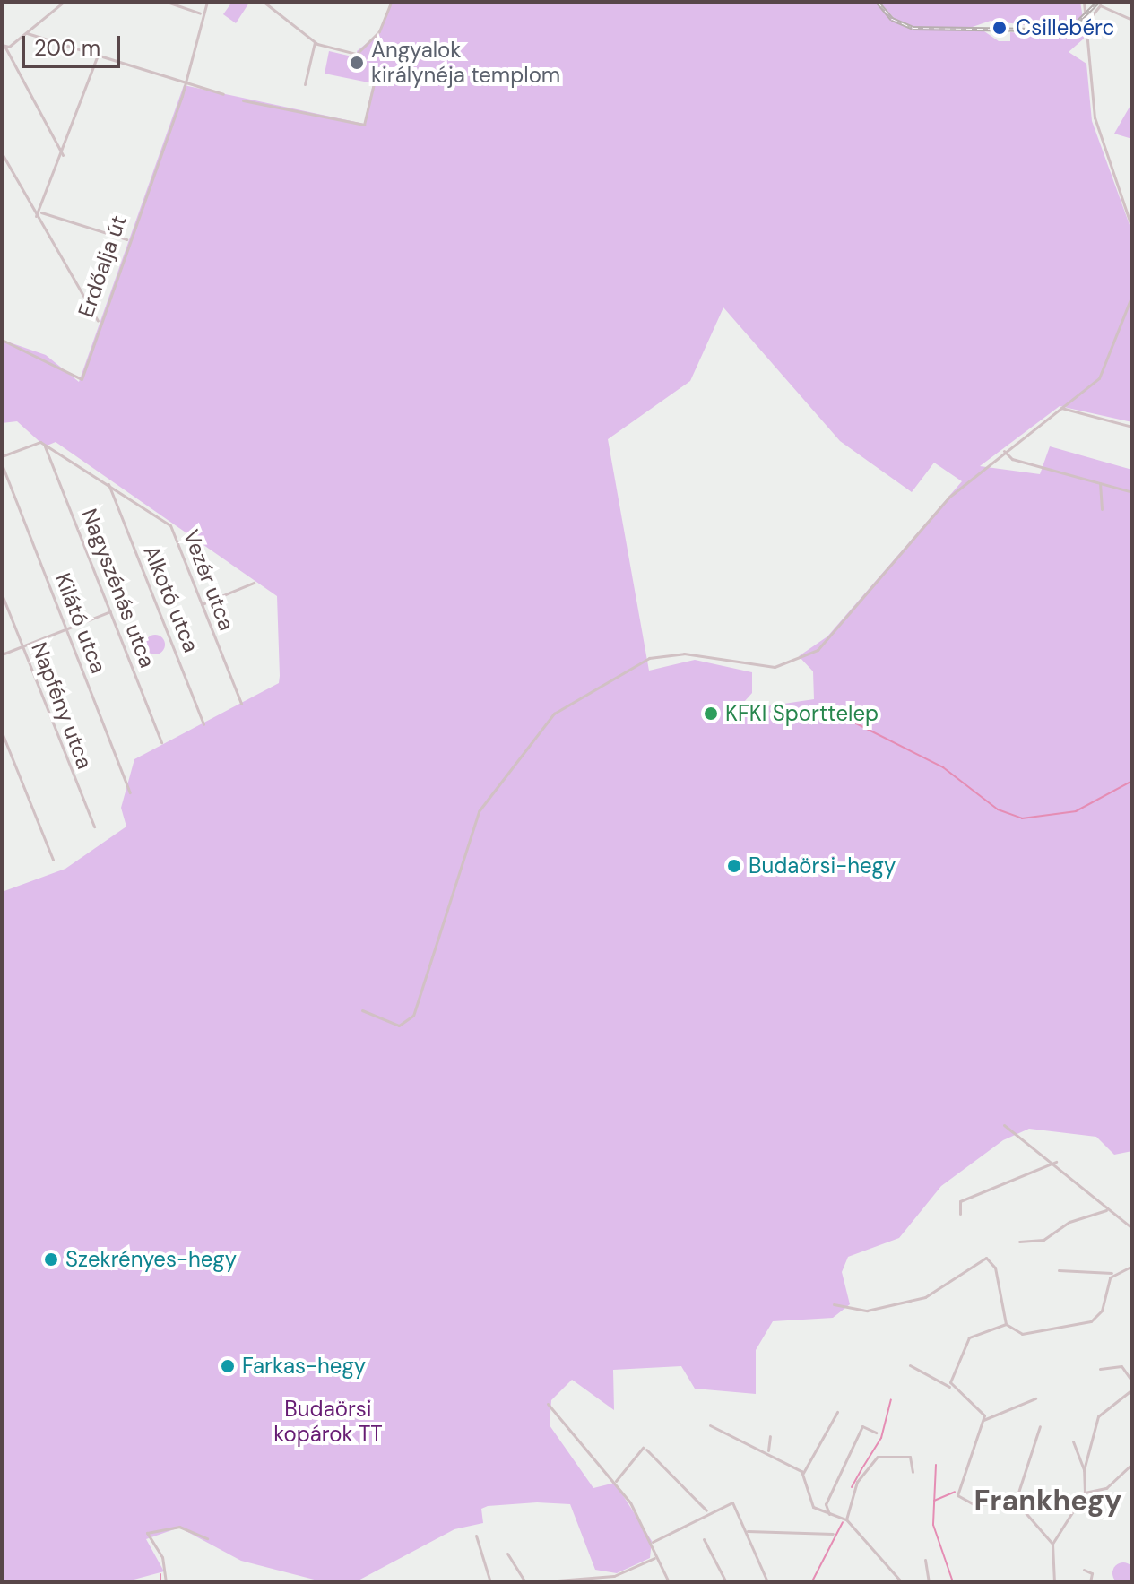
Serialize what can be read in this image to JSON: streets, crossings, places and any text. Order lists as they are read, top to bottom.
{
  "streets": {
    "street": [
      "Erdőalja út",
      "Vezér utca",
      "Nagyszénás utca",
      "Alkotó utca",
      "Kilátó utca",
      "Napfény utca"
    ]
  },
  "crossings": [
    ["Vezér utca", "Nagyszénás utca"],
    ["Vezér utca", "Alkotó utca"]
  ],
  "districts": ["Frankhegy"],
  "parks": ["Budaörsi kopárok TT"],
  "places": [
    "Csillebérc",
    "Angyalok királynéja templom",
    "KFKI Sporttelep",
    "Budaörsi-hegy",
    "Szekrényes-hegy",
    "Farkas-hegy"
  ],
  "scale_bar": "200 m"
}
